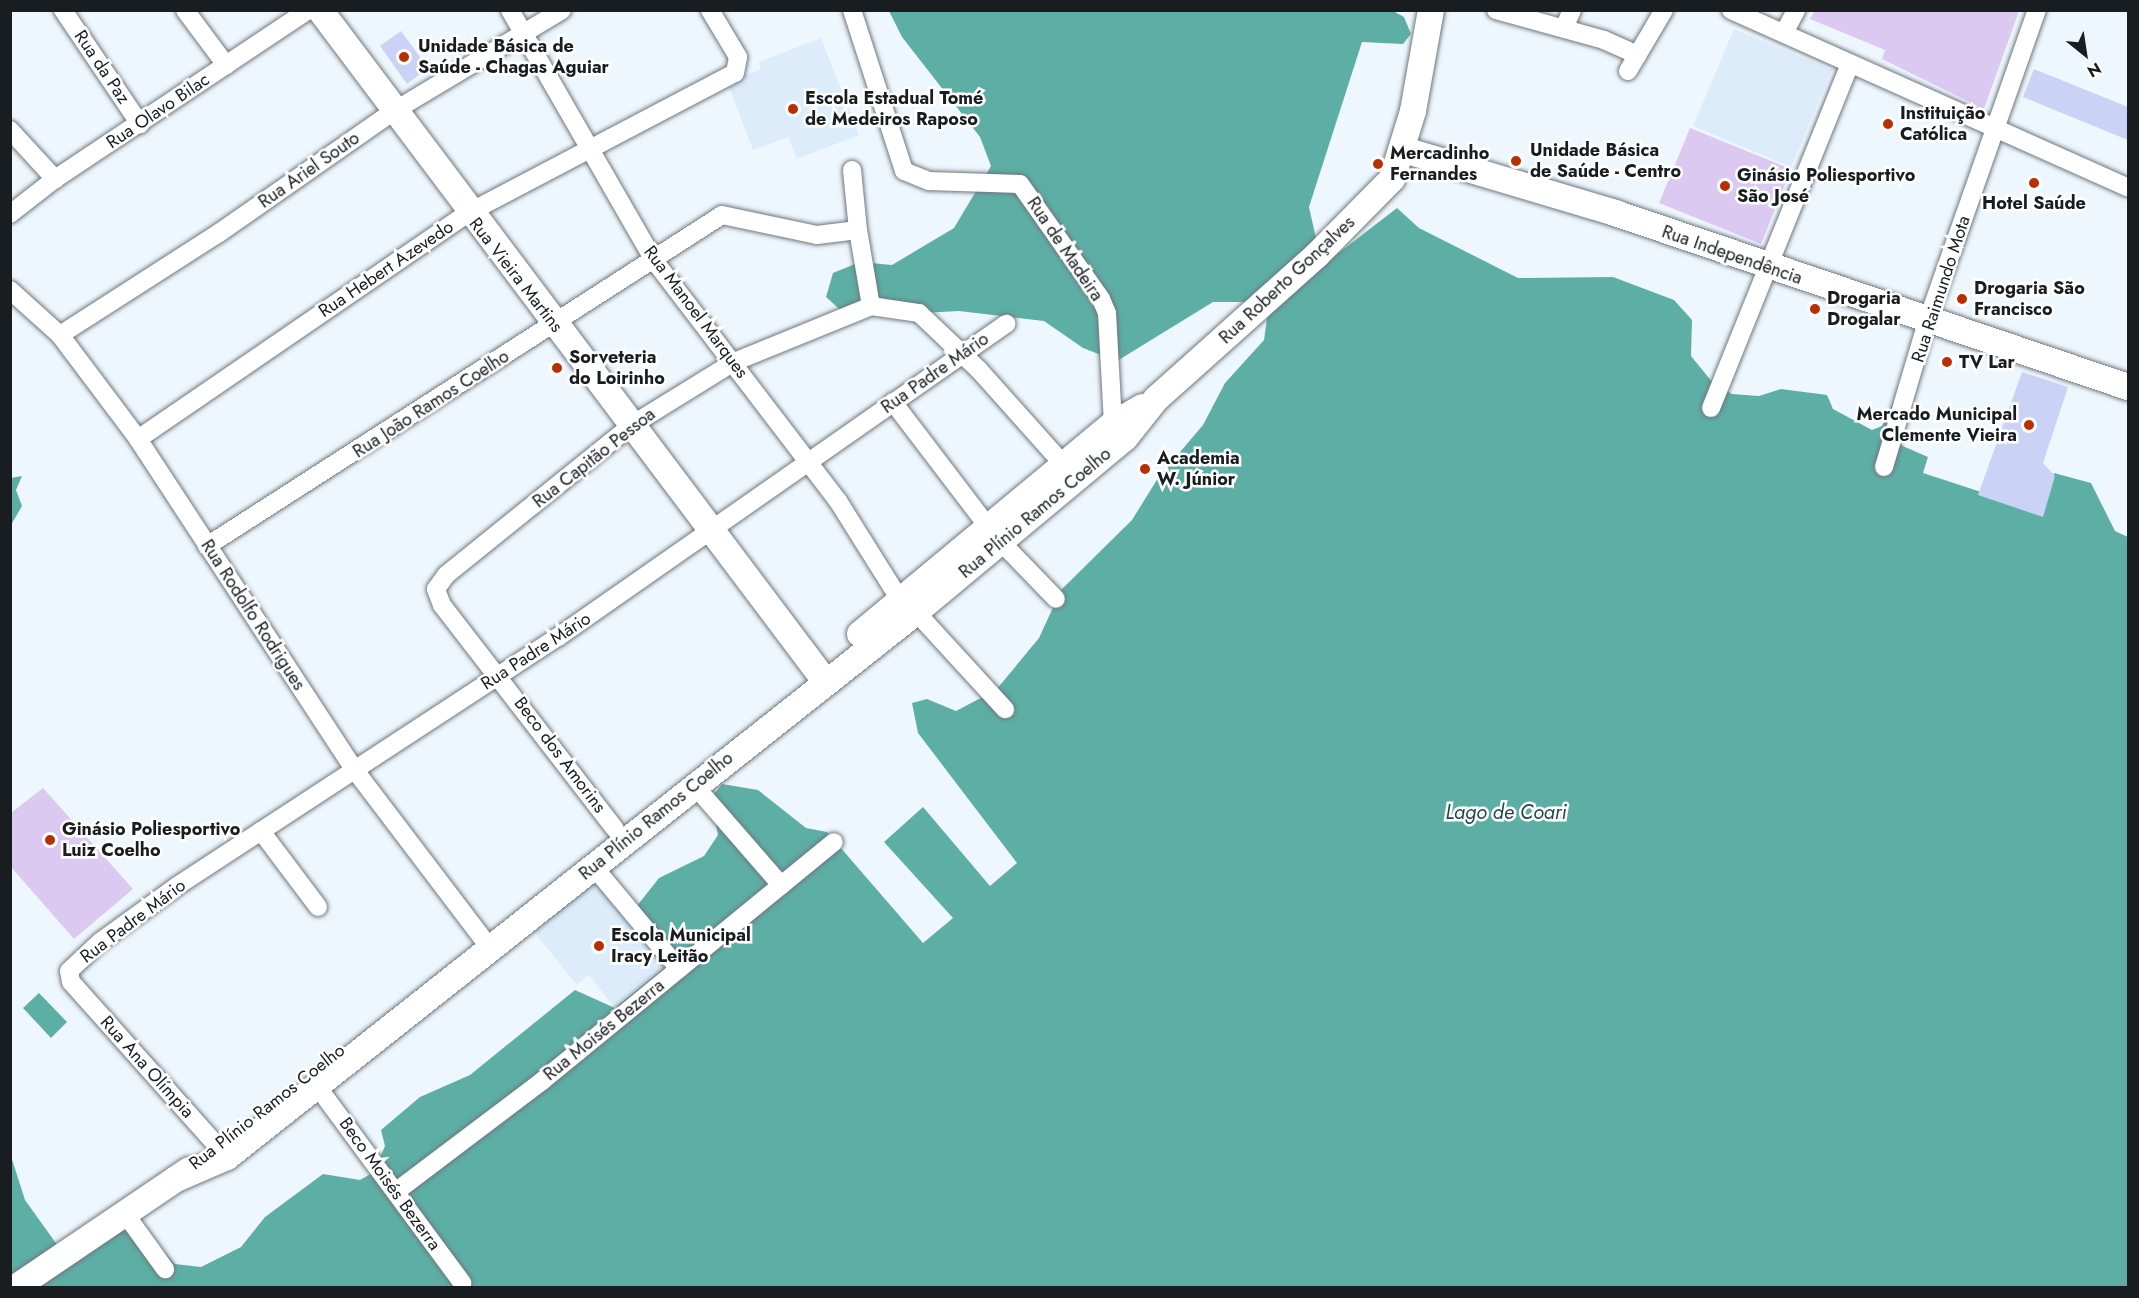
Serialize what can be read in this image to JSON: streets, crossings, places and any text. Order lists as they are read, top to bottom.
{
  "streets": {
    "main road": [
      "Rua Independência",
      "Rua Vieira Martins",
      "Rua Roberto Gonçalves",
      "Rua Plínio Ramos Coelho"
    ],
    "street": [
      "Rua da Paz",
      "Rua Olavo Bilac",
      "Rua Ariel Souto",
      "Rua de Madeira",
      "Rua Hebert Azevedo",
      "Rua Raimundo Mota",
      "Rua Manoel Marques",
      "Rua Padre Mário",
      "Rua João Ramos Coelho",
      "Rua Capitão Pessoa",
      "Rua Rodolfo Rodrigues",
      "Beco dos Amorins",
      "Rua Moisés Bezerra",
      "Rua Ana Olímpia",
      "Beco Moisés Bezerra"
    ]
  },
  "crossings": [
    ["Rua da Paz", "Rua Olavo Bilac"],
    ["Rua Ariel Souto", "Rua Vieira Martins"],
    ["Rua Ariel Souto", "Rua Manoel Marques"],
    ["Rua Ariel Souto", "Rua Rodolfo Rodrigues"],
    ["Rua de Madeira", "Rua Roberto Gonçalves"],
    ["Rua de Madeira", "Rua Plínio Ramos Coelho"],
    ["Rua Independência", "Rua Roberto Gonçalves"],
    ["Rua Independência", "Rua Raimundo Mota"],
    ["Rua Hebert Azevedo", "Rua Vieira Martins"],
    ["Rua Hebert Azevedo", "Rua Manoel Marques"],
    ["Rua Hebert Azevedo", "Rua Rodolfo Rodrigues"],
    ["Rua Vieira Martins", "Rua Padre Mário"],
    ["Rua Vieira Martins", "Rua João Ramos Coelho"],
    ["Rua Vieira Martins", "Rua Capitão Pessoa"],
    ["Rua Vieira Martins", "Rua Plínio Ramos Coelho"],
    ["Rua Roberto Gonçalves", "Rua Plínio Ramos Coelho"],
    ["Rua Manoel Marques", "Rua Padre Mário"],
    ["Rua Manoel Marques", "Rua João Ramos Coelho"],
    ["Rua Manoel Marques", "Rua Capitão Pessoa"],
    ["Rua Manoel Marques", "Rua Plínio Ramos Coelho"],
    ["Rua Padre Mário", "Rua Rodolfo Rodrigues"],
    ["Rua Padre Mário", "Beco dos Amorins"],
    ["Rua Padre Mário", "Rua Ana Olímpia"],
    ["Rua João Ramos Coelho", "Rua Rodolfo Rodrigues"],
    ["Rua Capitão Pessoa", "Beco dos Amorins"],
    ["Rua Plínio Ramos Coelho", "Rua Rodolfo Rodrigues"],
    ["Rua Plínio Ramos Coelho", "Beco dos Amorins"],
    ["Rua Plínio Ramos Coelho", "Rua Ana Olímpia"],
    ["Rua Plínio Ramos Coelho", "Beco Moisés Bezerra"],
    ["Rua Moisés Bezerra", "Beco Moisés Bezerra"]
  ],
  "water": ["Lago de Coari"],
  "places": [
    "Unidade Básica de Saúde - Chagas Aguiar",
    "Escola Estadual Tomé de Medeiros Raposo",
    "Instituição Católica",
    "Unidade Básica de Saúde - Centro",
    "Mercadinho Fernandes",
    "Hotel Saúde",
    "Ginásio Poliesportivo São José",
    "Drogaria São Francisco",
    "Drogaria Drogalar",
    "TV Lar",
    "Sorveteria do Loirinho",
    "Mercado Municipal Clemente Vieira",
    "Academia W. Júnior",
    "Ginásio Poliesportivo Luiz Coelho",
    "Escola Municipal Iracy Leitão"
  ],
  "north": "bottom right"
}
